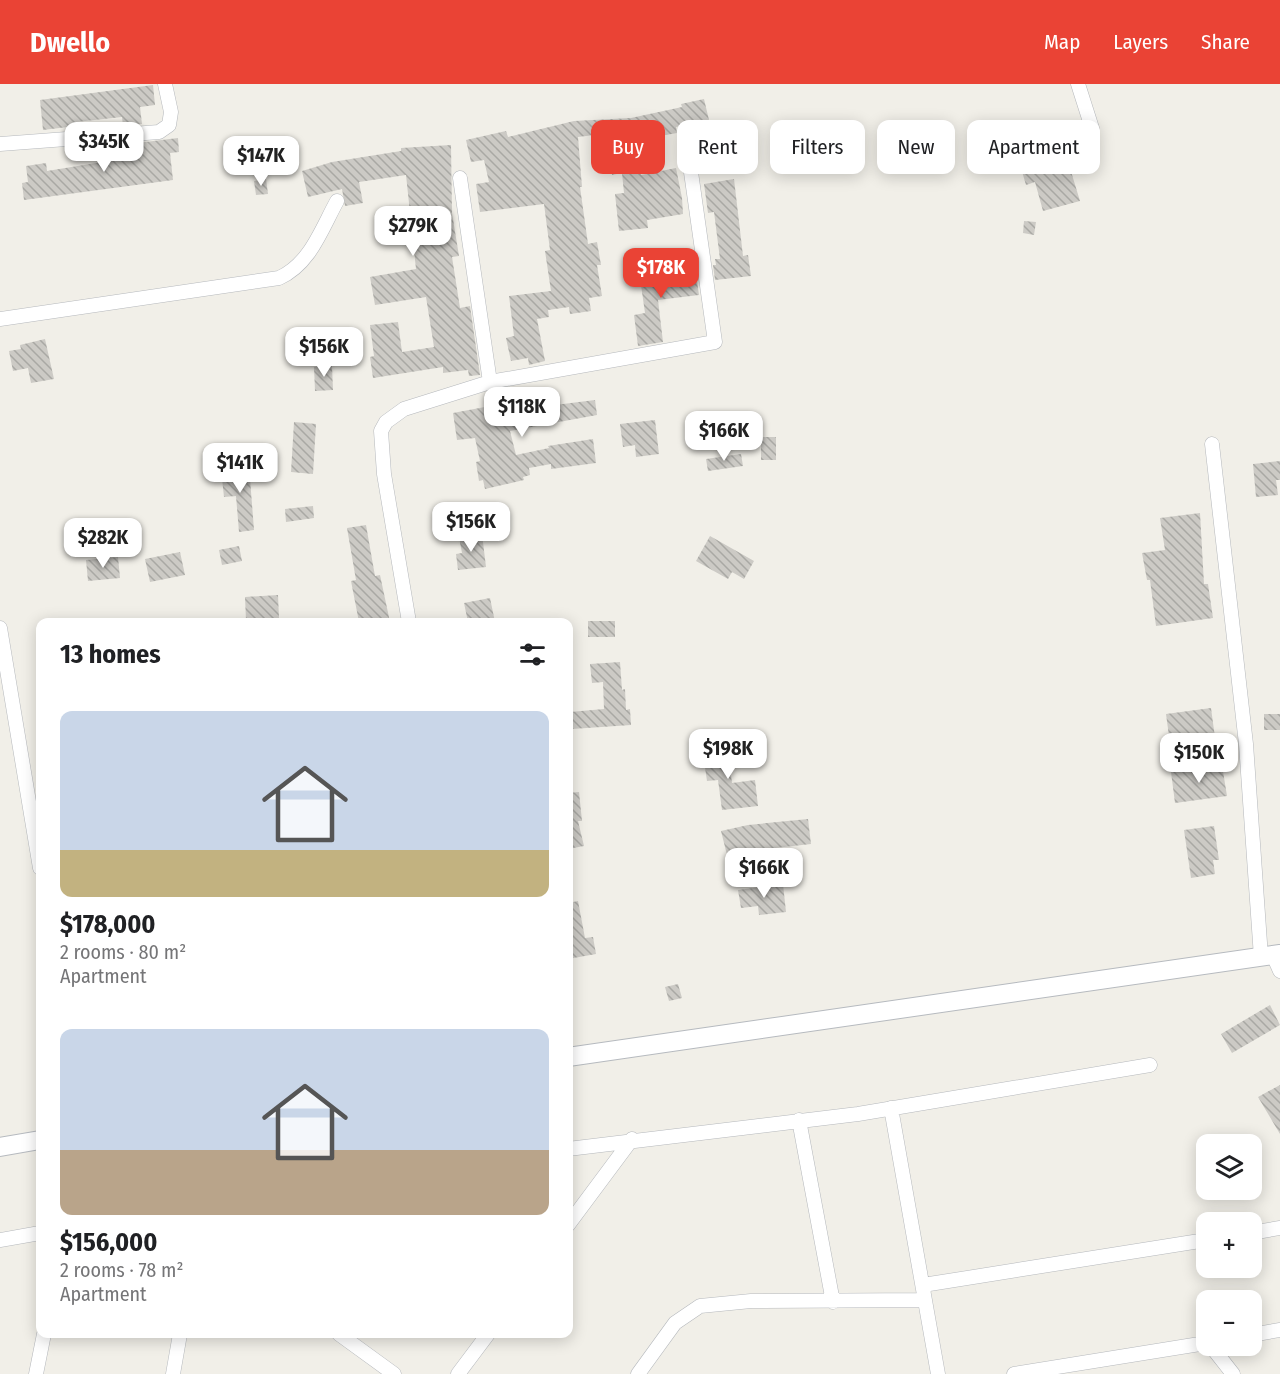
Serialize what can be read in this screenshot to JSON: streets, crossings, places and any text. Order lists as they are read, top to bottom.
{
  "page": {
    "header": "Dwello",
    "nav": ["Map", "Layers", "Share"],
    "chip": [
      "Buy",
      "Rent",
      "Filters",
      "New",
      "Apartment"
    ],
    "price": [
      "$345K",
      "$147K",
      "$279K",
      "$178K",
      "$156K",
      "$118K",
      "$166K",
      "$141K",
      "$156K",
      "$282K",
      "$198K",
      "$150K",
      "$166K"
    ],
    "heading": "13 homes",
    "list": [
      {
        "name": "$178,000",
        "note": "2 rooms · 80 m² · Apartment"
      },
      {
        "name": "$156,000",
        "note": "2 rooms · 78 m² · Apartment"
      }
    ],
    "map_buttons": ["+", "−"]
  }
}
